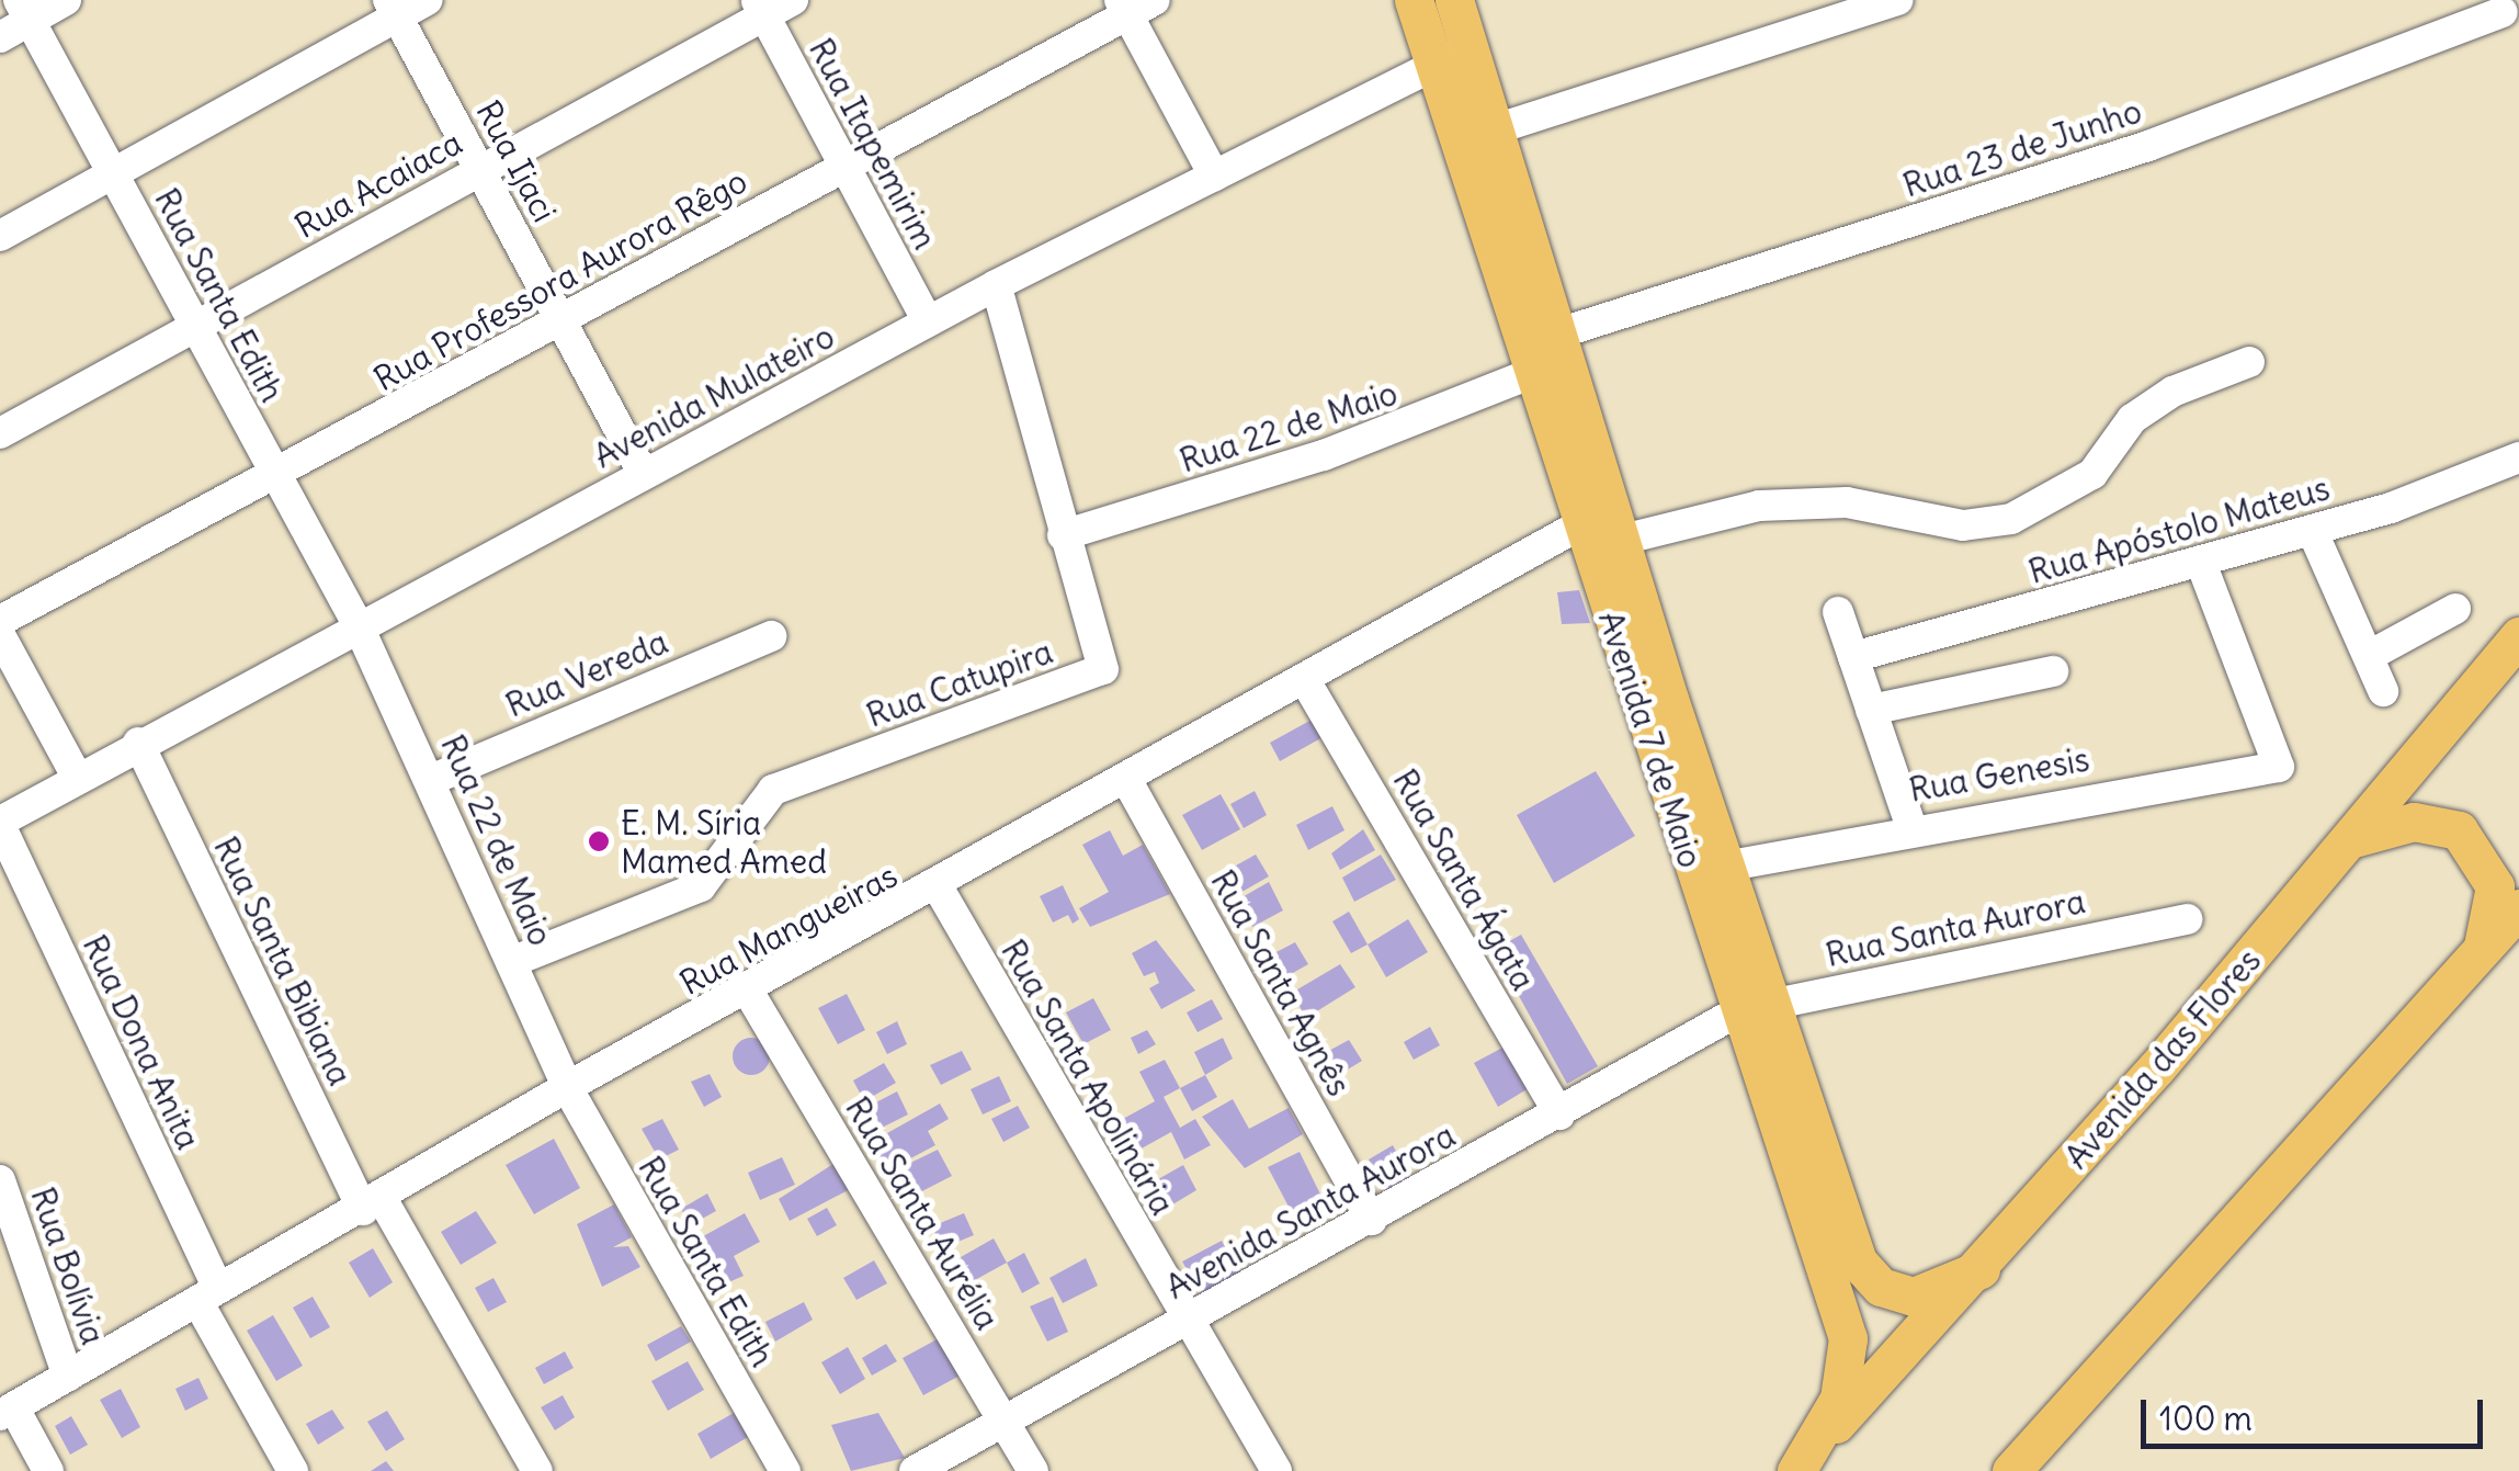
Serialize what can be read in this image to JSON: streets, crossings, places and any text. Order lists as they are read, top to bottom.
{
  "streets": {
    "main road": ["Avenida 7 de Maio", "Avenida das Flores"],
    "street": [
      "Rua Itapemirim",
      "Rua 23 de Junho",
      "Rua Ijaci",
      "Rua Acaiaca",
      "Rua Professora Aurora Rêgo",
      "Rua Santa Edith",
      "Avenida Mulateiro",
      "Rua 22 de Maio",
      "Rua Apóstolo Mateus",
      "Rua Vereda",
      "Rua Catupira",
      "Rua Genesis",
      "Rua Santa Ágata",
      "Rua Santa Aurora",
      "Rua Mangueiras",
      "Rua Santa Bibiana",
      "Rua Santa Agnês",
      "Rua Dona Anita",
      "Rua Santa Apolinária",
      "Avenida Santa Aurora",
      "Rua Santa Aurélia",
      "Rua Bolívia"
    ]
  },
  "crossings": [
    ["Rua Itapemirim", "Rua Acaiaca"],
    ["Rua Itapemirim", "Rua Professora Aurora Rêgo"],
    ["Rua Itapemirim", "Avenida Mulateiro"],
    ["Rua 23 de Junho", "Avenida 7 de Maio"],
    ["Rua Ijaci", "Rua Acaiaca"],
    ["Rua Ijaci", "Rua Professora Aurora Rêgo"],
    ["Rua Ijaci", "Avenida Mulateiro"],
    ["Rua Acaiaca", "Rua Santa Edith"],
    ["Rua Professora Aurora Rêgo", "Rua Santa Edith"],
    ["Rua Santa Edith", "Avenida Mulateiro"],
    ["Rua Santa Edith", "Rua 22 de Maio"],
    ["Rua Santa Edith", "Rua Mangueiras"],
    ["Avenida Mulateiro", "Rua 22 de Maio"],
    ["Avenida Mulateiro", "Rua Catupira"],
    ["Avenida Mulateiro", "Avenida 7 de Maio"],
    ["Avenida Mulateiro", "Rua Santa Bibiana"],
    ["Avenida Mulateiro", "Rua Dona Anita"],
    ["Rua 22 de Maio", "Rua Vereda"],
    ["Rua 22 de Maio", "Rua Catupira"],
    ["Rua 22 de Maio", "Avenida 7 de Maio"],
    ["Rua 22 de Maio", "Rua Mangueiras"],
    ["Rua Apóstolo Mateus", "Rua Genesis"],
    ["Avenida 7 de Maio", "Rua Genesis"],
    ["Avenida 7 de Maio", "Rua Santa Aurora"],
    ["Avenida 7 de Maio", "Rua Mangueiras"],
    ["Avenida 7 de Maio", "Avenida das Flores"],
    ["Avenida 7 de Maio", "Avenida Santa Aurora"],
    ["Rua Santa Ágata", "Rua Mangueiras"],
    ["Rua Santa Ágata", "Avenida Santa Aurora"],
    ["Rua Santa Aurora", "Avenida Santa Aurora"],
    ["Rua Mangueiras", "Rua Santa Bibiana"],
    ["Rua Mangueiras", "Rua Santa Agnês"],
    ["Rua Mangueiras", "Rua Dona Anita"],
    ["Rua Mangueiras", "Rua Santa Apolinária"],
    ["Rua Mangueiras", "Rua Santa Aurélia"],
    ["Rua Mangueiras", "Rua Bolívia"],
    ["Rua Santa Agnês", "Avenida Santa Aurora"],
    ["Rua Santa Apolinária", "Avenida Santa Aurora"],
    ["Avenida Santa Aurora", "Rua Santa Aurélia"]
  ],
  "places": ["E. M. Síria Mamed Amed"],
  "scale_bar": "100 m"
}
